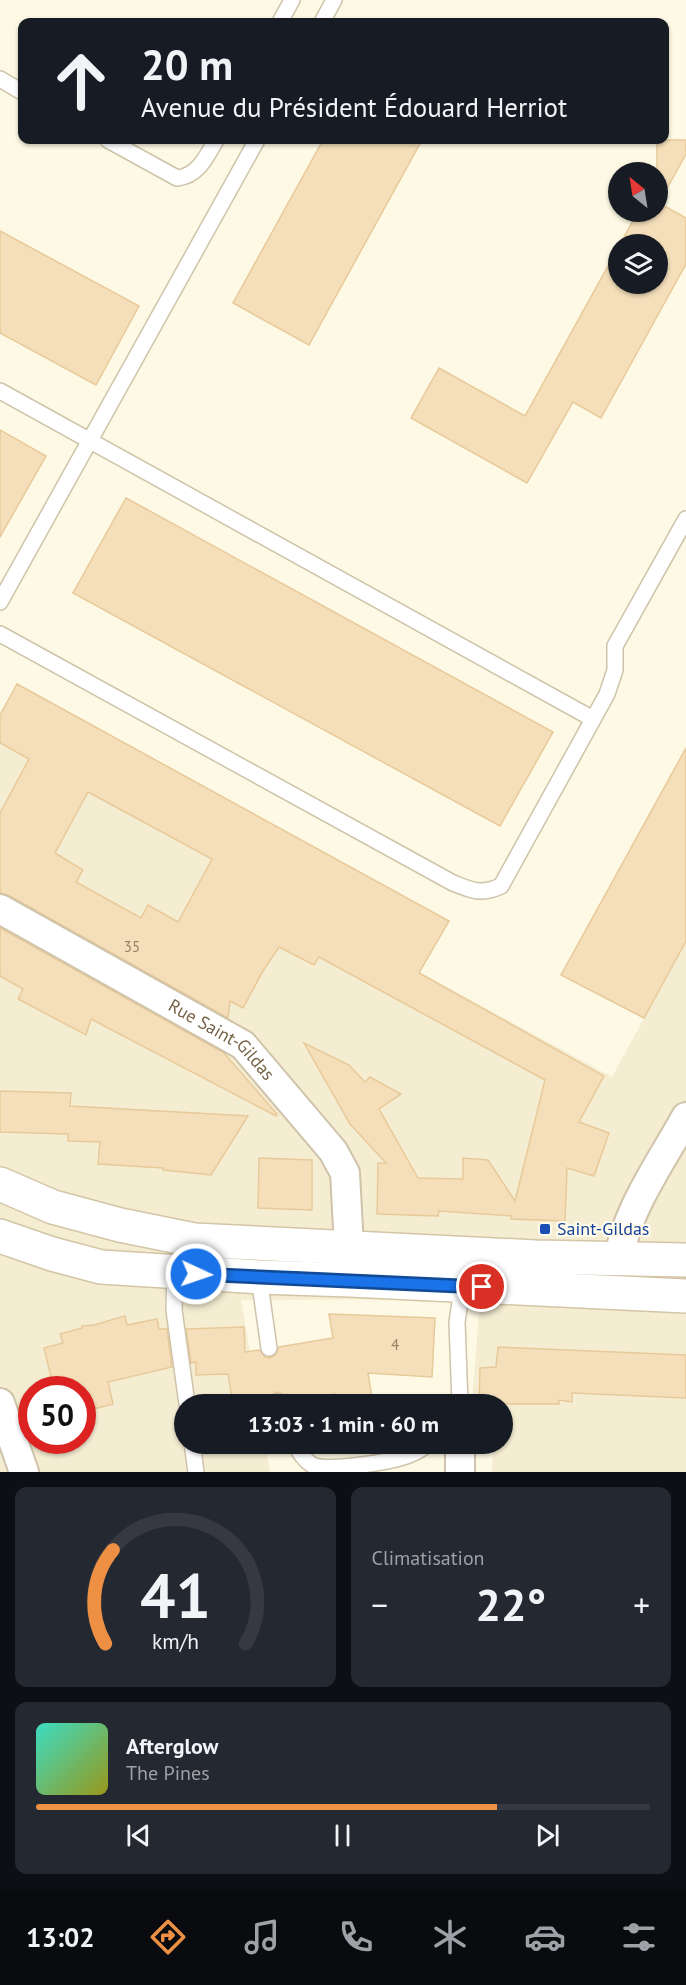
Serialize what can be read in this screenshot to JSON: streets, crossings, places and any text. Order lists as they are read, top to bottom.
{
  "streets": {
    "street": ["Rue Saint-Gildas"]
  },
  "places": {
    "transit": ["Saint-Gildas"]
  },
  "house_numbers": ["35", "4"],
  "north": "top left",
  "page": {
    "turn": ["20 m", "Avenue du Président Édouard Herriot"],
    "limit": "50",
    "trip": "13:03 · 1 min · 60 m",
    "tile": "Climatisation",
    "heat": ["−", "22°", "+"],
    "song": ["Afterglow", "The Pines"],
    "tabs": "13:02",
    "gauge": ["41", "km/h"]
  }
}
